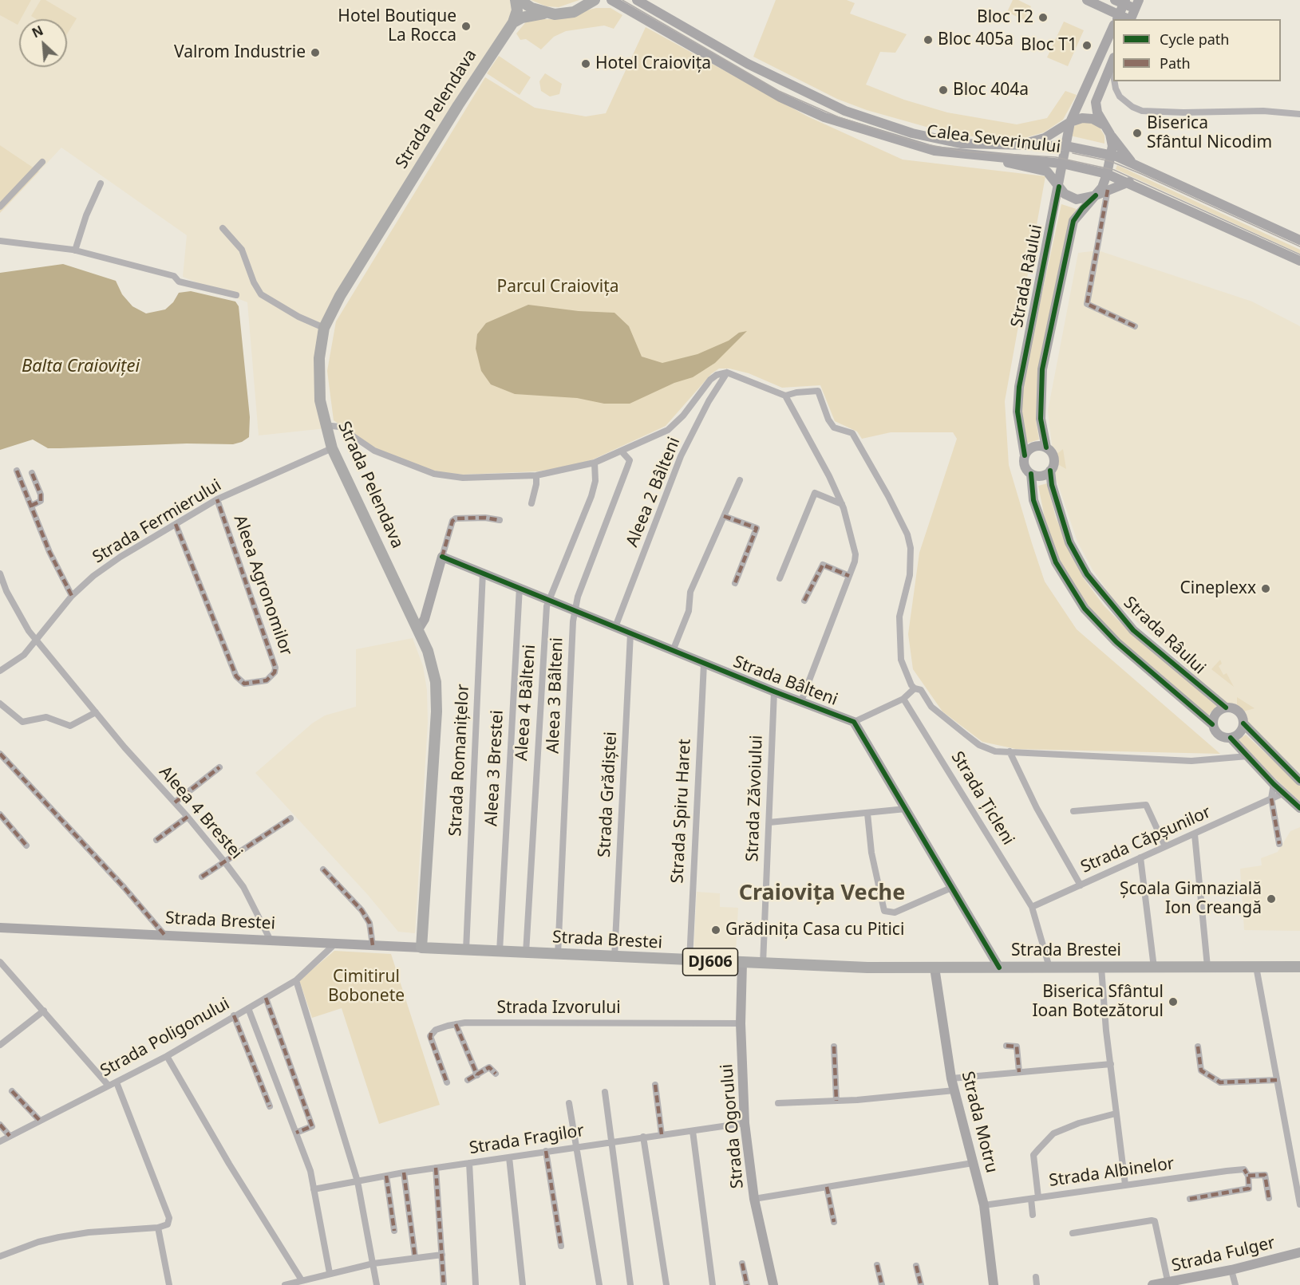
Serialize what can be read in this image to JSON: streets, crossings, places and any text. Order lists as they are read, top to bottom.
{
  "streets": {
    "main road": [
      "Strada Pelendava",
      "Calea Severinului",
      "Strada Râului",
      "Strada Bâlteni",
      "Strada Brestei",
      "DJ606",
      "Strada Motru",
      "Strada Ogorului",
      "Strada Fulger"
    ],
    "street": [
      "Aleea 2 Bâlteni",
      "Strada Fermierului",
      "Aleea Agronomilor",
      "Aleea 3 Bâlteni",
      "Aleea 4 Bâlteni",
      "Strada Romanițelor",
      "Aleea 3 Brestei",
      "Strada Grădiștei",
      "Strada Zăvoiului",
      "Strada Țicleni",
      "Strada Spiru Haret",
      "Aleea 4 Brestei",
      "Strada Căpșunilor",
      "Strada Izvorului",
      "Strada Poligonului",
      "Strada Fragilor",
      "Strada Albinelor"
    ]
  },
  "crossings": [
    ["Strada Pelendava", "Strada Fermierului"],
    ["Strada Pelendava", "Strada Brestei"],
    ["Calea Severinului", "Strada Râului"],
    ["Strada Râului", "Strada Căpșunilor"],
    ["Aleea 2 Bâlteni", "Strada Bâlteni"],
    ["Strada Fermierului", "Aleea Agronomilor"],
    ["Strada Fermierului", "Aleea 4 Brestei"],
    ["Strada Bâlteni", "Aleea 3 Bâlteni"],
    ["Strada Bâlteni", "Aleea 4 Bâlteni"],
    ["Strada Bâlteni", "Strada Romanițelor"],
    ["Strada Bâlteni", "Aleea 3 Brestei"],
    ["Strada Bâlteni", "Strada Grădiștei"],
    ["Strada Bâlteni", "Strada Zăvoiului"],
    ["Strada Bâlteni", "Strada Spiru Haret"],
    ["Strada Bâlteni", "Strada Brestei"],
    ["Aleea 3 Bâlteni", "Strada Brestei"],
    ["Aleea 4 Bâlteni", "Strada Brestei"],
    ["Strada Romanițelor", "Strada Brestei"],
    ["Aleea 3 Brestei", "Strada Brestei"],
    ["Strada Grădiștei", "Strada Brestei"],
    ["Strada Zăvoiului", "Strada Brestei"],
    ["Strada Țicleni", "Strada Căpșunilor"],
    ["Strada Țicleni", "Strada Brestei"],
    ["Strada Spiru Haret", "Strada Brestei"],
    ["Aleea 4 Brestei", "Strada Brestei"],
    ["Strada Brestei", "Strada Poligonului"],
    ["Strada Brestei", "Strada Motru"],
    ["Strada Brestei", "Strada Ogorului"],
    ["Strada Izvorului", "Strada Ogorului"],
    ["Strada Motru", "Strada Albinelor"],
    ["Strada Ogorului", "Strada Fragilor"]
  ],
  "districts": ["Craiovița Veche"],
  "water": ["Balta Craioviței"],
  "parks": ["Parcul Craiovița", "Cimitirul Bobonete"],
  "places": [
    "Bloc T2",
    "Hotel Boutique La Rocca",
    "Bloc 405a",
    "Bloc T1",
    "Valrom Industrie",
    "Hotel Craiovița",
    "Bloc 404a",
    "Biserica Sfântul Nicodim",
    "Cineplexx",
    "Școala Gimnazială Ion Creangă",
    "Grădinița Casa cu Pitici",
    "Biserica Sfântul Ioan Botezătorul"
  ],
  "legend": ["Cycle path", "Path"],
  "north": "top left"
}
